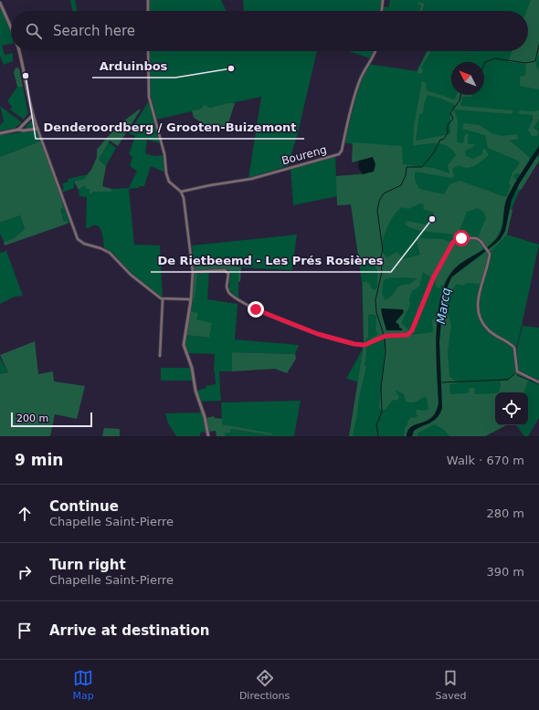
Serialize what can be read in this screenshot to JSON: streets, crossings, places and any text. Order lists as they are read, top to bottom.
{
  "streets": {
    "street": ["Boureng"]
  },
  "water": ["Marcq"],
  "places": ["Arduinbos", "Denderoordberg / Grooten-Buizemont", "De Rietbeemd - Les Prés Rosières"],
  "scale_bar": "200 m",
  "north": "top left",
  "page": {
    "search": "Search here",
    "scale": "200 m",
    "heading": ["9 min", "Walk · 670 m"],
    "list": [
      ["Continue", "Chapelle Saint-Pierre", "280 m"],
      ["Turn right", "Chapelle Saint-Pierre", "390 m"],
      "Arrive at destination"
    ],
    "nav": ["Map", "Directions", "Saved"]
  }
}
